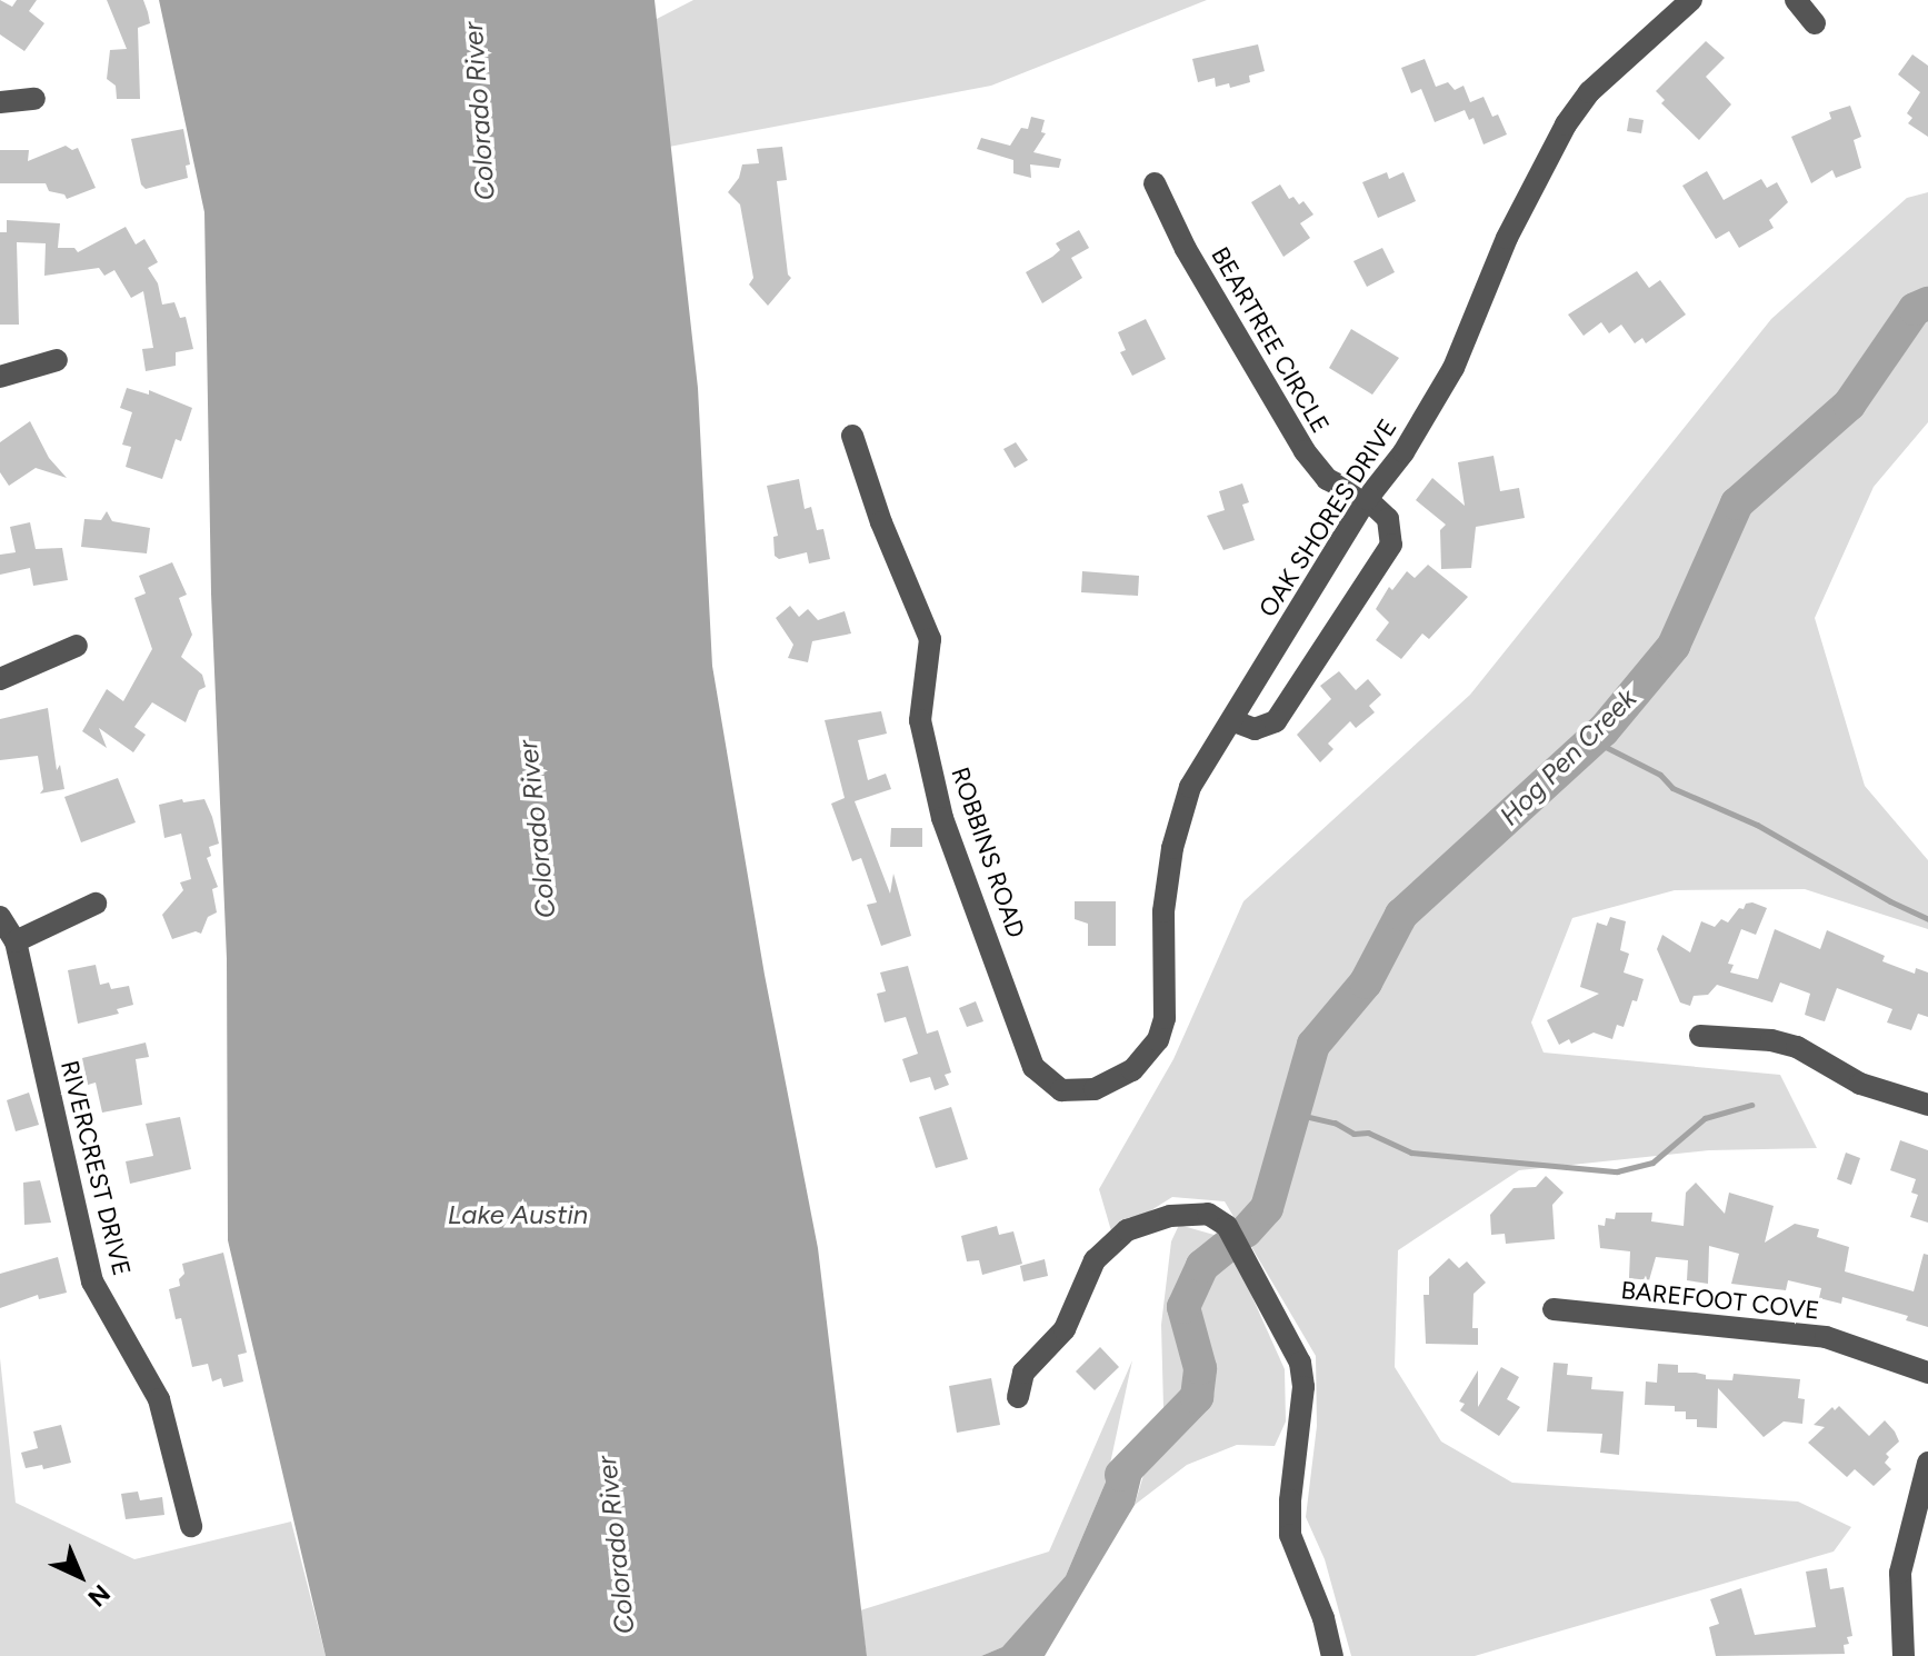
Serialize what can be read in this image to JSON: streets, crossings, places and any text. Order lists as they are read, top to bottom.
{
  "streets": {
    "street": [
      "BEARTREE CIRCLE",
      "OAK SHORES DRIVE",
      "ROBBINS ROAD",
      "RIVERCREST DRIVE",
      "BAREFOOT COVE"
    ]
  },
  "crossings": [
    ["BEARTREE CIRCLE", "OAK SHORES DRIVE"],
    ["OAK SHORES DRIVE", "ROBBINS ROAD"]
  ],
  "water": ["Colorado River", "Hog Pen Creek", "Lake Austin"],
  "north": "bottom right"
}
